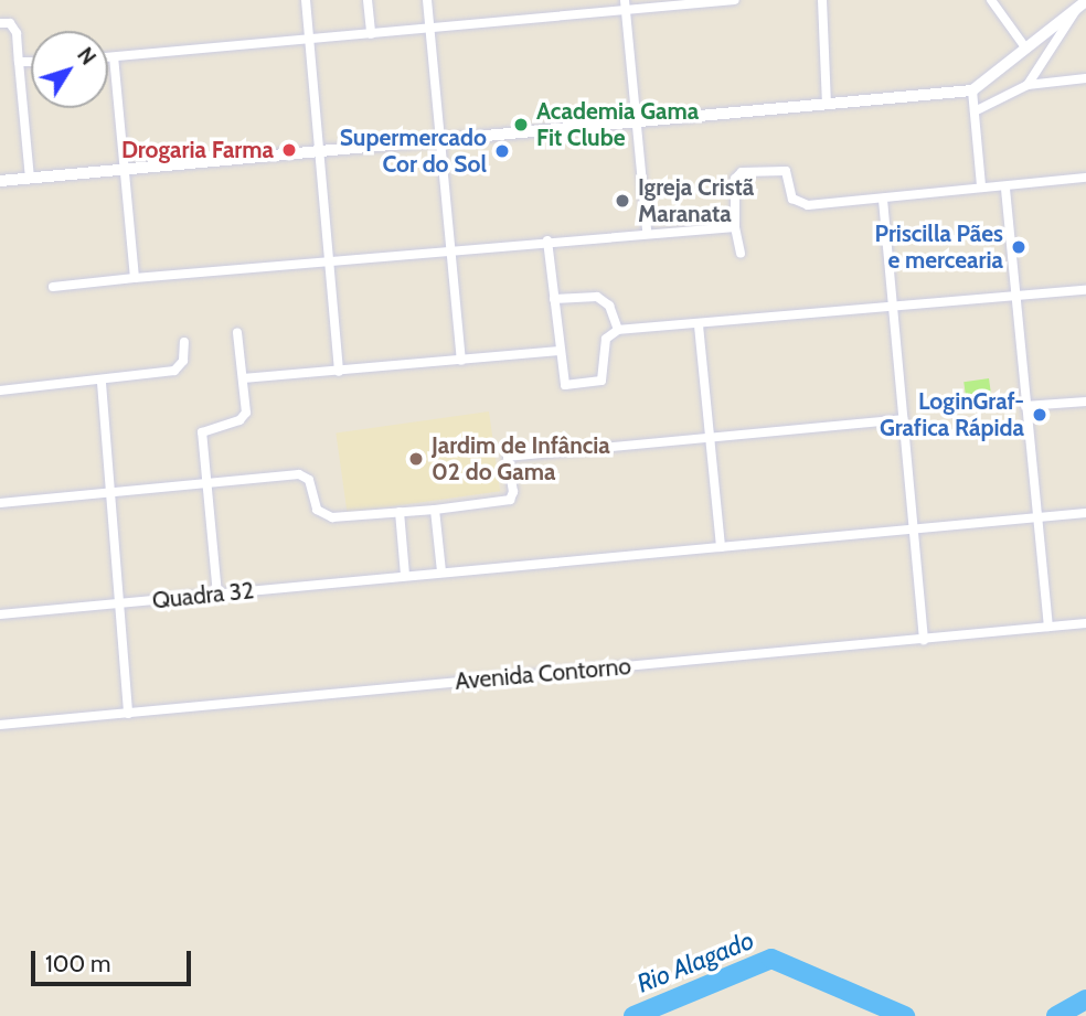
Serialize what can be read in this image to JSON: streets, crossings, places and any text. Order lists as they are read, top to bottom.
{
  "streets": {
    "street": ["Quadra 32", "Avenida Contorno"]
  },
  "water": ["Rio Alagado"],
  "places": [
    "Academia Gama Fit Clube",
    "Drogaria Farma",
    "Supermercado Cor do Sol",
    "Igreja Cristã Maranata",
    "Priscilla Pães e mercearia",
    "LoginGraf- Grafica Rápida",
    "Jardim de Infância 02 do Gama"
  ],
  "scale_bar": "100 m",
  "north": "top right"
}
